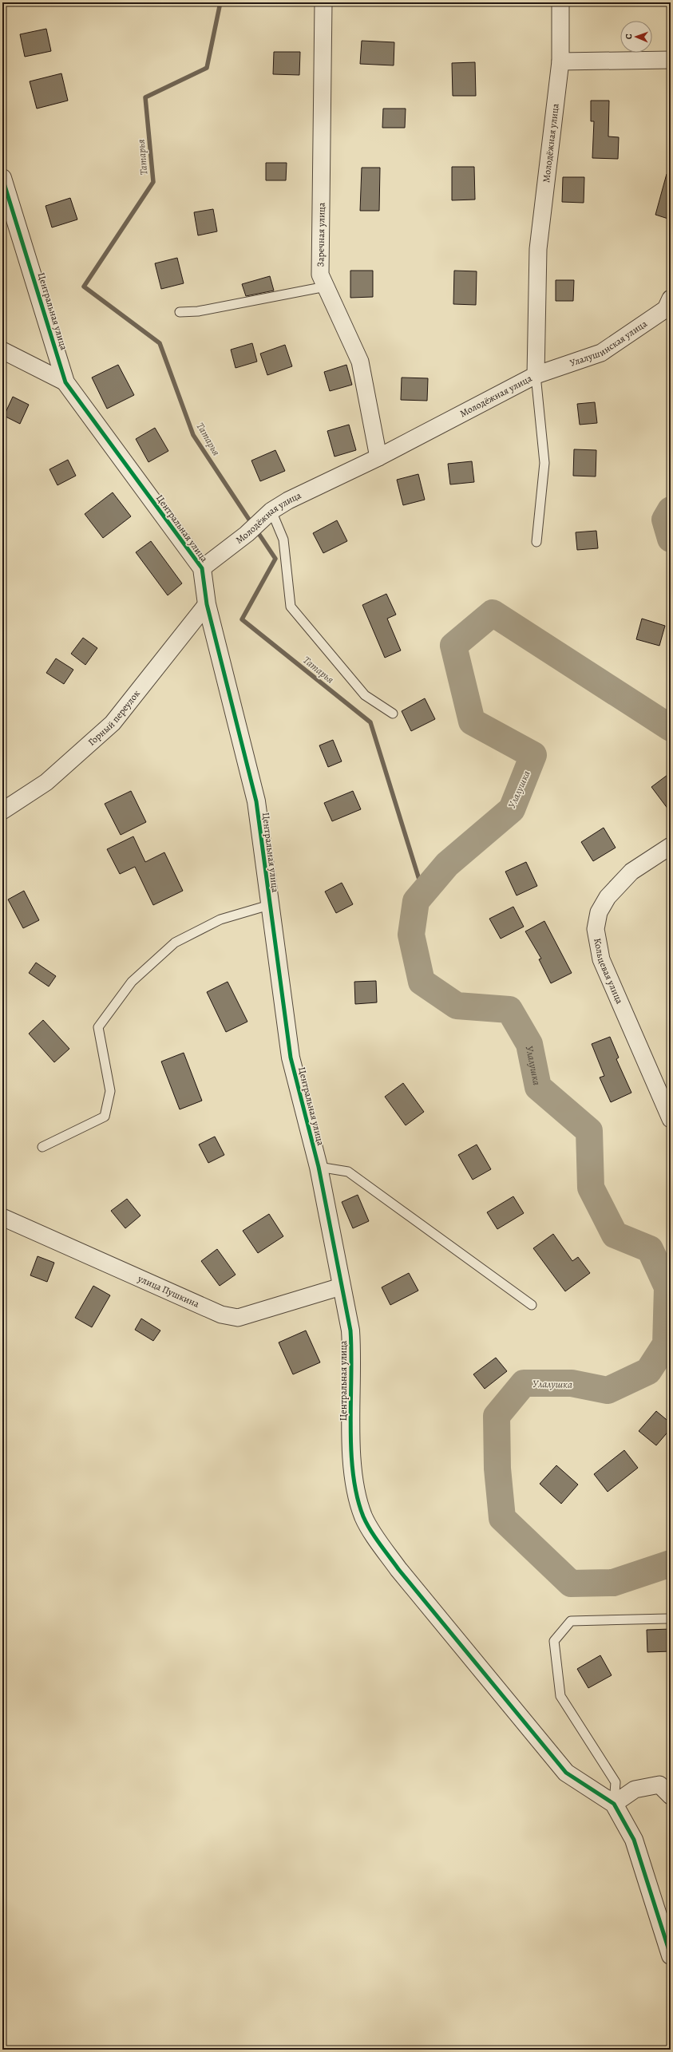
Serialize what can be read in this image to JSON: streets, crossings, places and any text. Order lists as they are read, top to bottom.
{
  "streets": {
    "street": [
      "Молодёжная улица",
      "Заречная улица",
      "Центральная улица",
      "Улалушинская улица",
      "Горный переулок",
      "Кольцевая улица",
      "улица Пушкина"
    ]
  },
  "crossings": [
    ["Молодёжная улица", "Заречная улица"],
    ["Молодёжная улица", "Центральная улица"],
    ["Молодёжная улица", "Улалушинская улица"],
    ["Центральная улица", "Горный переулок"],
    ["Центральная улица", "улица Пушкина"]
  ],
  "water": ["Татарья", "Улалушка"],
  "north": "left"
}
